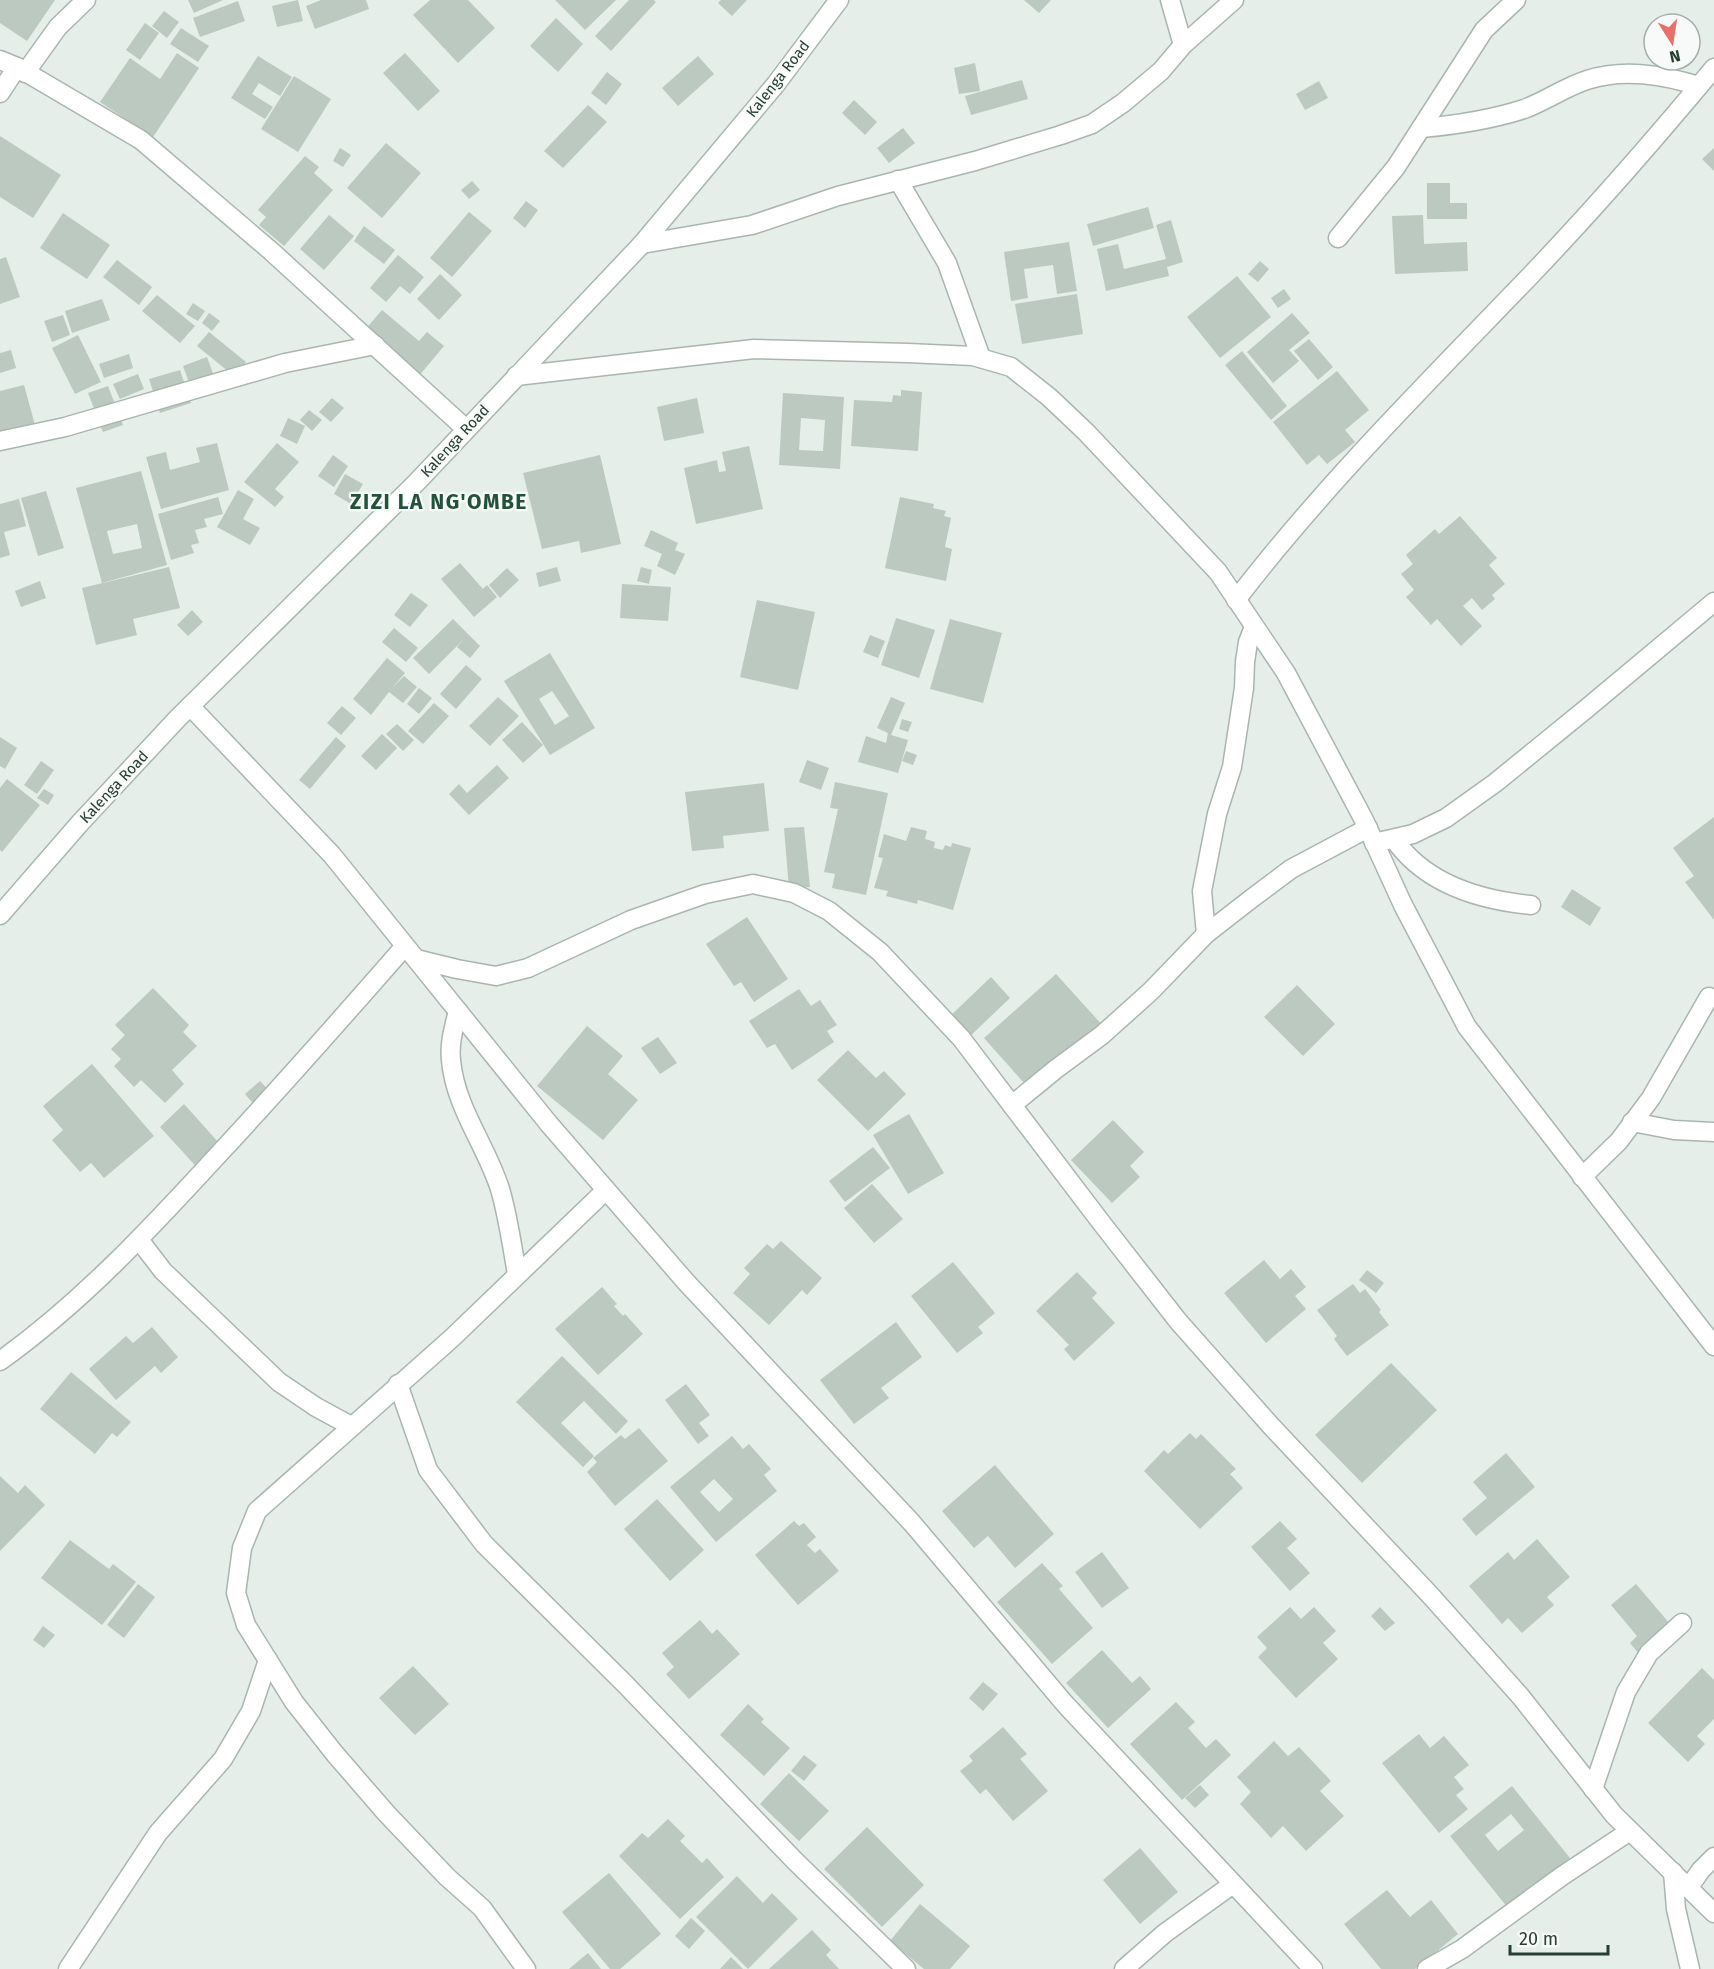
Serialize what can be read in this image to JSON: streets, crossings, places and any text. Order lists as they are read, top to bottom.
{
  "streets": {
    "street": ["Kalenga Road"]
  },
  "districts": ["ZIZI LA NG'OMBE"],
  "scale_bar": "20 m",
  "north": "bottom"
}
